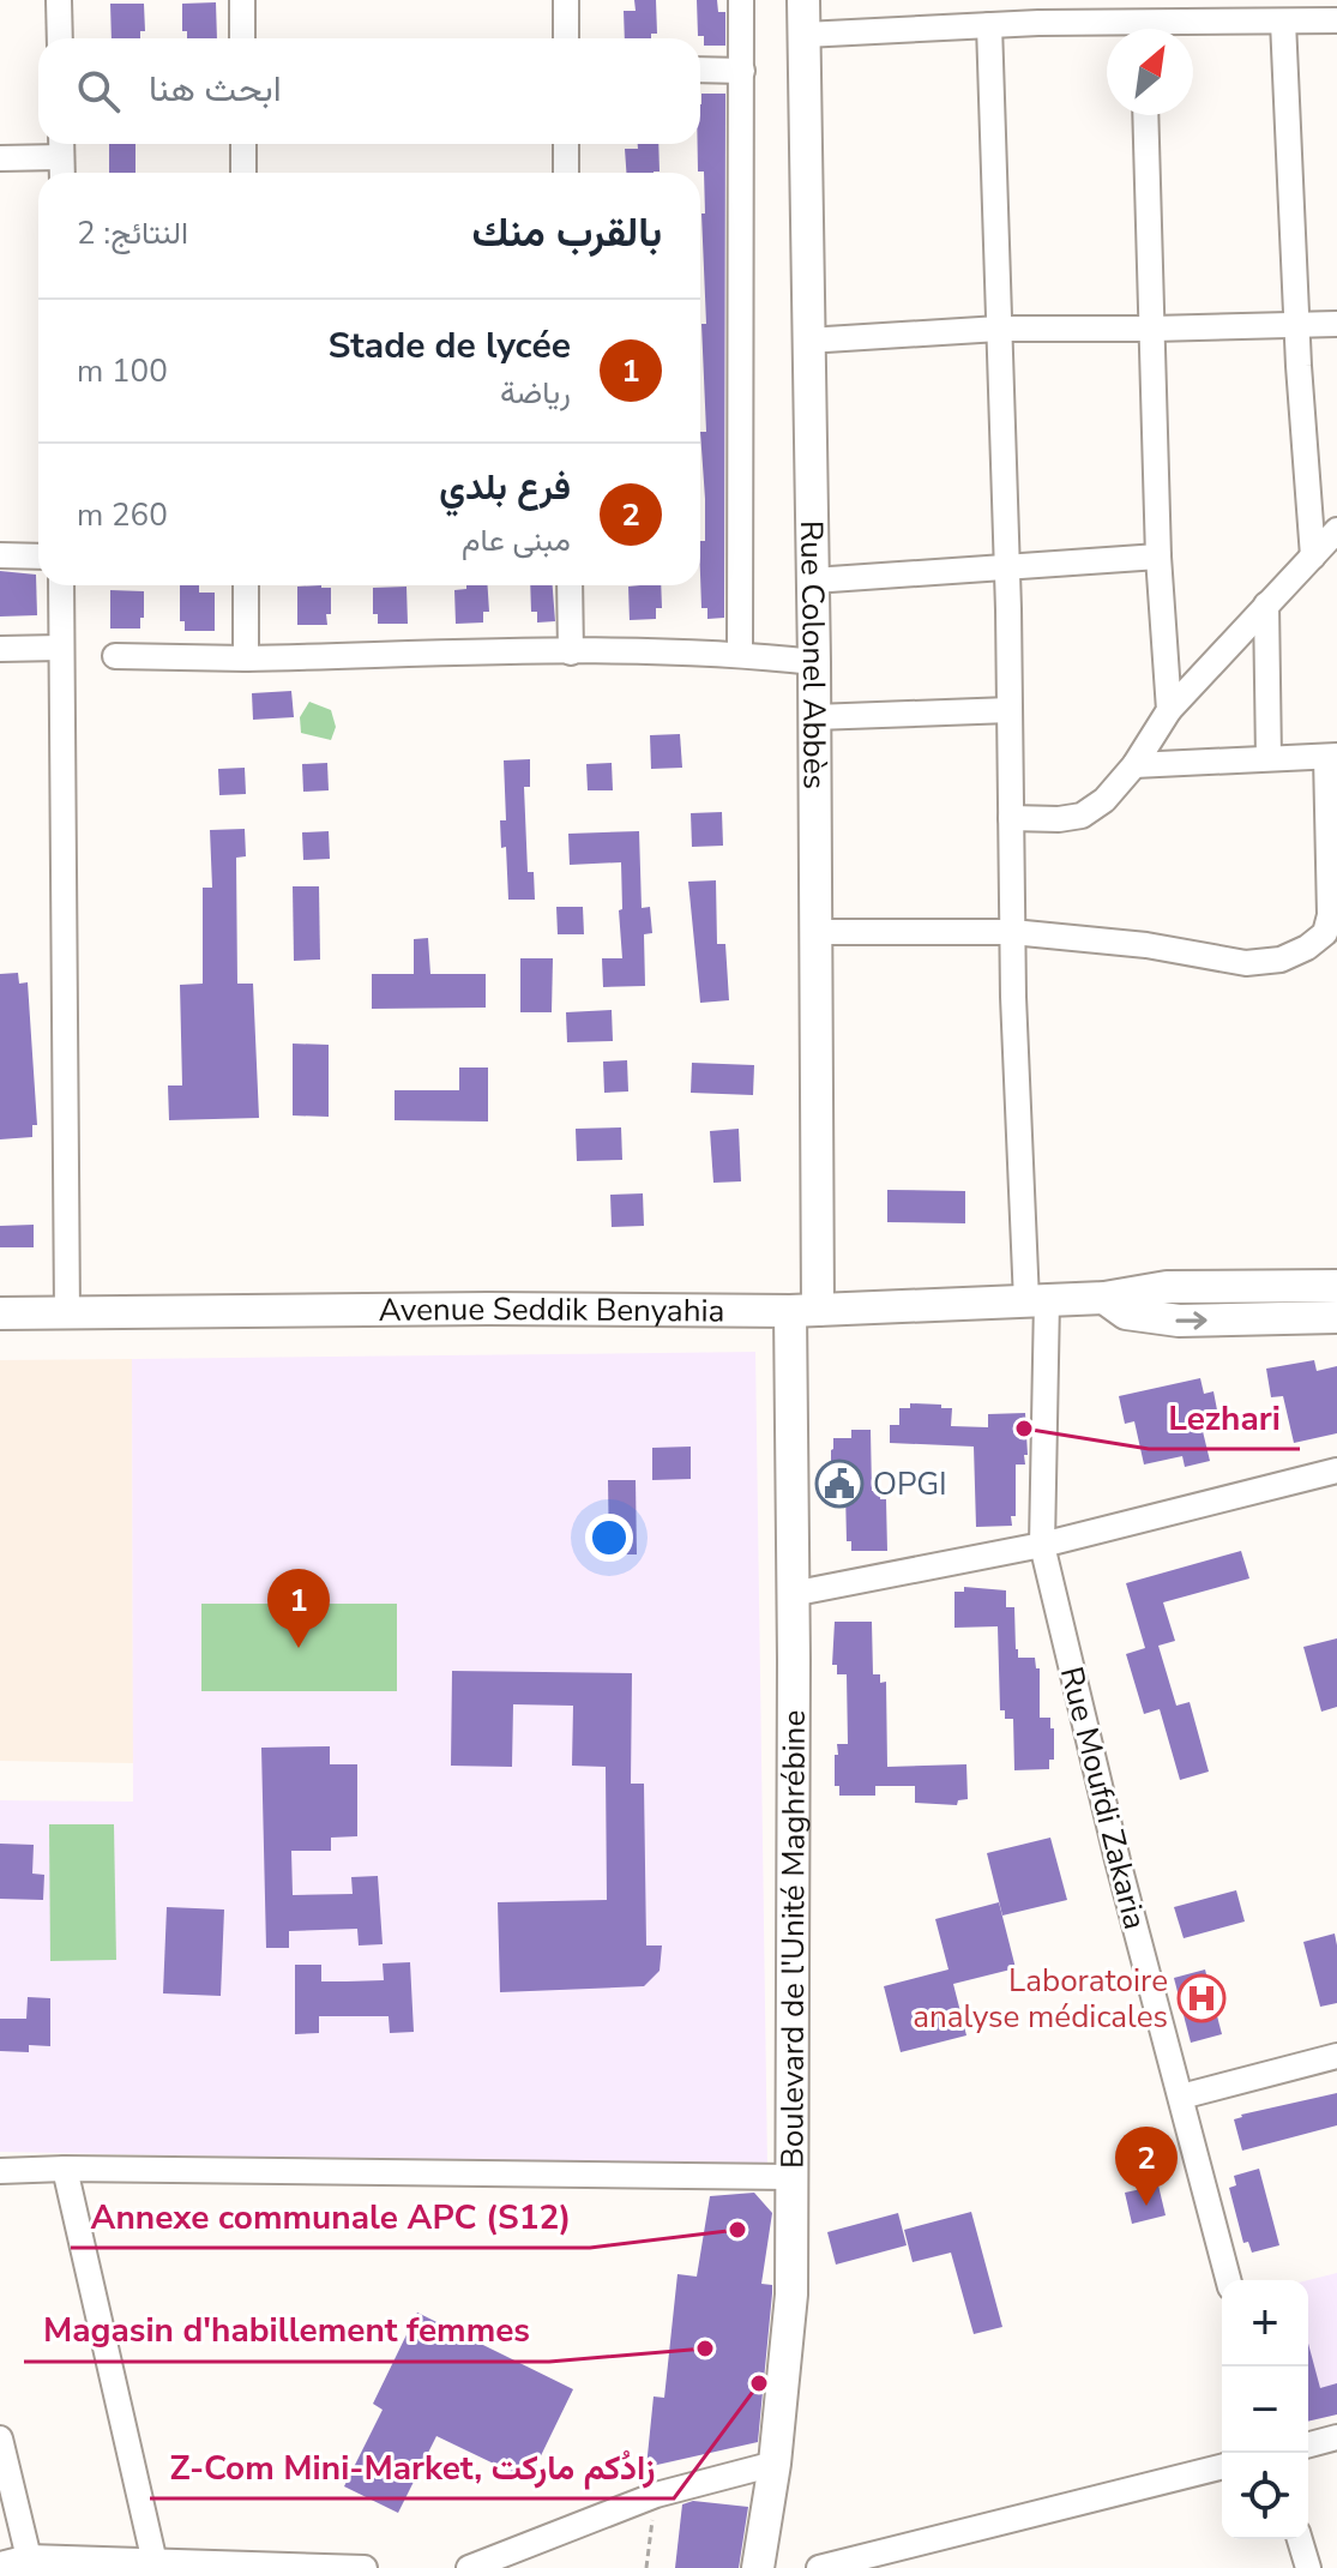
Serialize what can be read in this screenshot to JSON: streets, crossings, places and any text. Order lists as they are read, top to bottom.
{
  "streets": {
    "street": [
      "Rue Colonel Abbès",
      "Avenue Seddik Benyahia",
      "Rue Moufdi Zakaria",
      "Boulevard de l'Unité Maghrébine"
    ]
  },
  "crossings": [
    ["Rue Colonel Abbès", "Avenue Seddik Benyahia"],
    ["Rue Colonel Abbès", "Boulevard de l'Unité Maghrébine"],
    ["Avenue Seddik Benyahia", "Rue Moufdi Zakaria"],
    ["Avenue Seddik Benyahia", "Boulevard de l'Unité Maghrébine"]
  ],
  "places": {
    "other": [
      "Lezhari",
      "Annexe communale APC (S12)",
      "Magasin d'habillement femmes",
      "Z-Com Mini-Market, زادُكم ماركت"
    ],
    "public building": ["OPGI"],
    "hospital": ["Laboratoire analyse médicales"]
  },
  "north": "top right",
  "page": {
    "search": "ابحث هنا",
    "heading": ["بالقرب منك", "النتائج: 2"],
    "list": [
      {
        "mark": "1",
        "name": "Stade de lycée",
        "note": "رياضة",
        "value": "100 m"
      },
      {
        "mark": "2",
        "name": "فرع بلدي",
        "note": "مبنى عام",
        "value": "260 m"
      }
    ],
    "pins": ["1", "2"],
    "map_buttons": ["+", "−"]
  }
}
